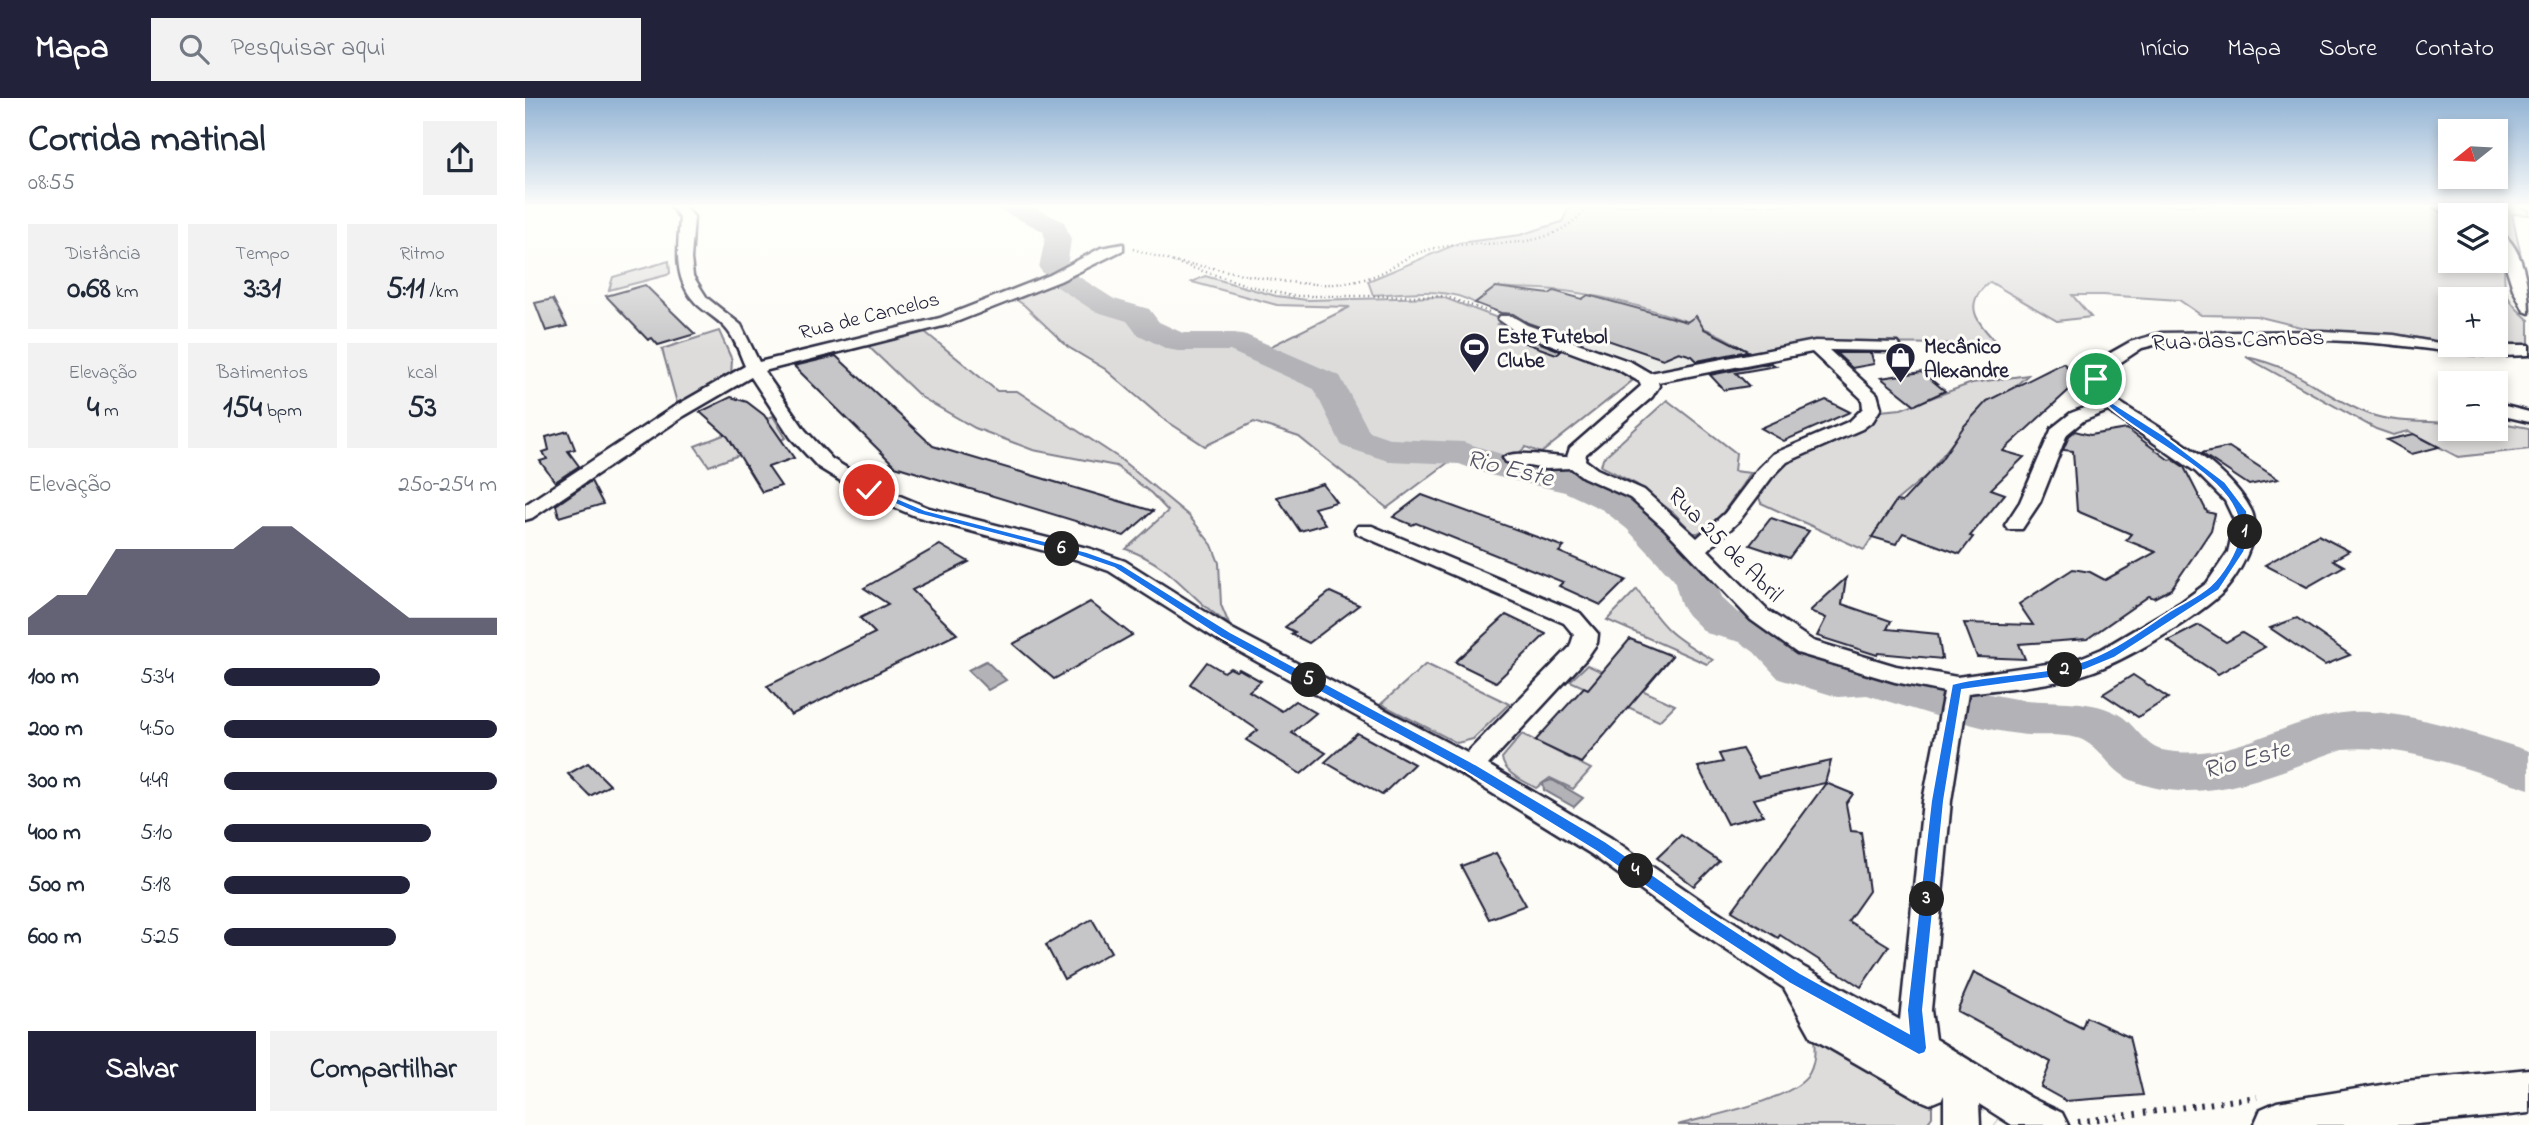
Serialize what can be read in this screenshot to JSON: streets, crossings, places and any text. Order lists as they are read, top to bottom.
{
  "streets": {
    "street": ["Rua de Cancelos", "Rua das Cambas", "Rua 25 de Abril"]
  },
  "water": ["Rio Este"],
  "places": {
    "sports": ["Este Futebol Clube"],
    "shop": ["Mecânico Alexandre"]
  },
  "north": "left",
  "page": {
    "header": "Mapa",
    "search": "Pesquisar aqui",
    "nav": [
      "Início",
      "Mapa",
      "Sobre",
      "Contato"
    ],
    "heading": ["Corrida matinal", "08:55"],
    "map_buttons": ["+", "−"],
    "stats": [
      ["Distância", "0.68 km"],
      ["Tempo", "3:31"],
      ["Ritmo", "5:11 /km"],
      ["Elevação", "4 m"],
      ["Batimentos", "154 bpm"],
      ["kcal", "53"]
    ],
    "chart": ["Elevação", "250–254 m"],
    "pins": [
      "1",
      "6",
      "2",
      "5",
      "4",
      "3"
    ],
    "list": [
      {
        "name": "100 m",
        "note": "5:34"
      },
      {
        "name": "200 m",
        "note": "4:50"
      },
      {
        "name": "300 m",
        "note": "4:49"
      },
      {
        "name": "400 m",
        "note": "5:10"
      },
      {
        "name": "500 m",
        "note": "5:18"
      },
      {
        "name": "600 m",
        "note": "5:25"
      }
    ],
    "buttons": ["Salvar", "Compartilhar"]
  }
}
